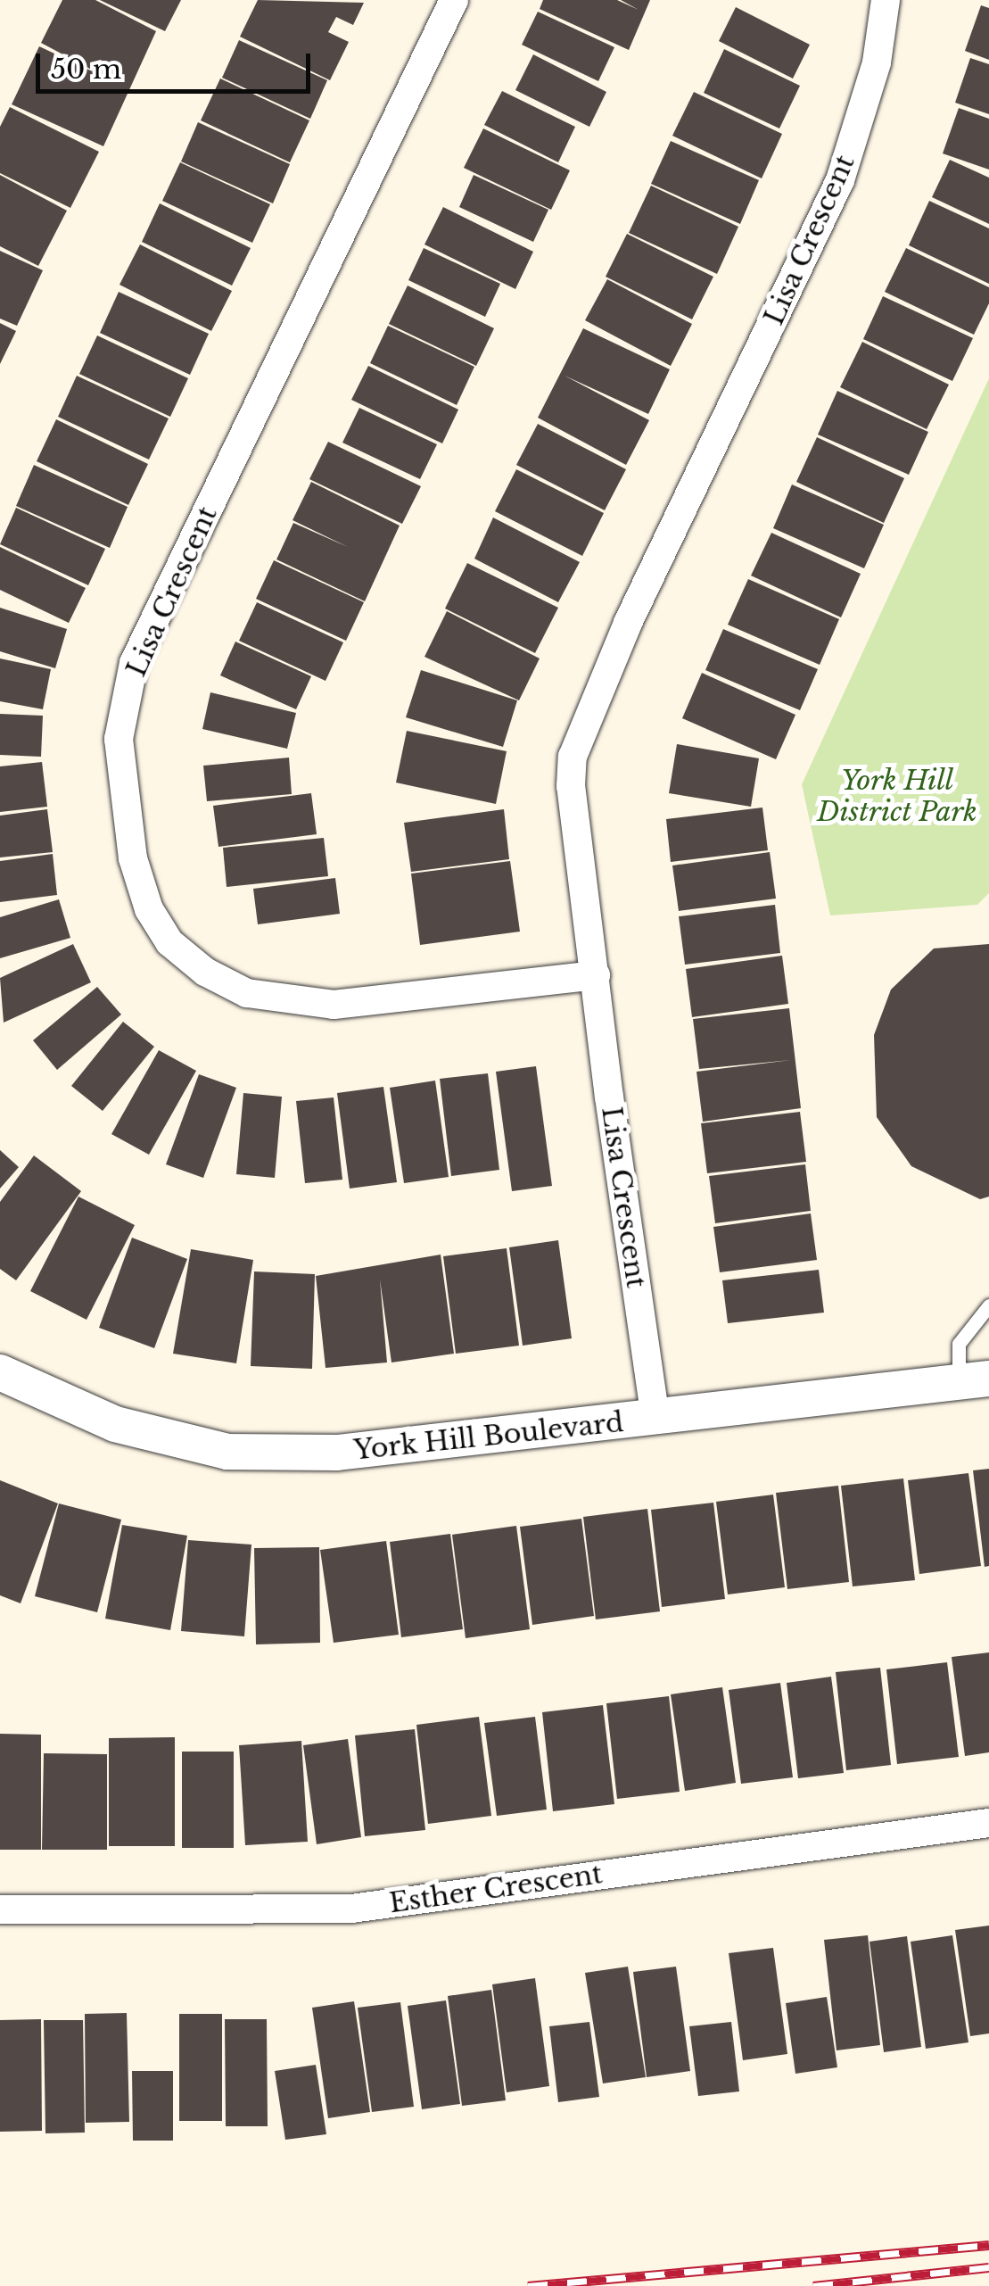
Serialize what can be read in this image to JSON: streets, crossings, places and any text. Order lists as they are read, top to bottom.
{
  "streets": {
    "street": ["Lisa Crescent", "York Hill Boulevard", "Esther Crescent"]
  },
  "crossings": [
    ["Lisa Crescent", "York Hill Boulevard"]
  ],
  "parks": ["York Hill District Park"],
  "scale_bar": "50 m"
}
